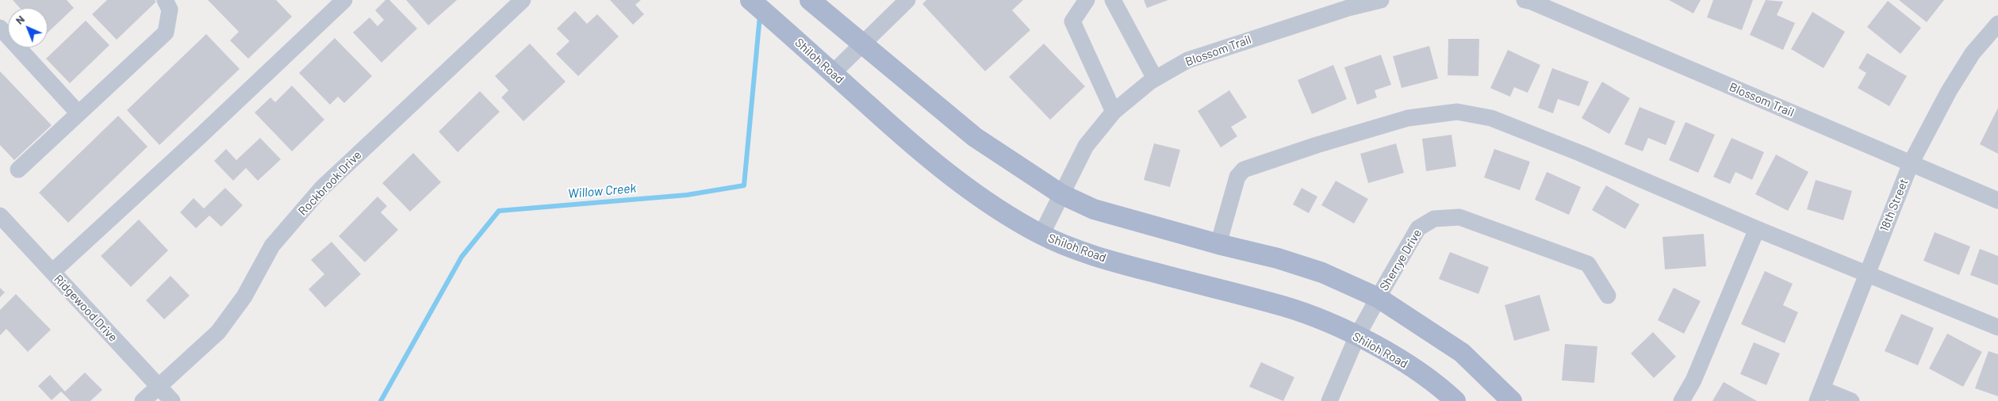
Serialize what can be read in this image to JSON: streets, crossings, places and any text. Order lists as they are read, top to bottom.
{
  "streets": {
    "main road": ["Shiloh Road"],
    "street": [
      "Blossom Trail",
      "Rockbrook Drive",
      "18th Street",
      "Sherrye Drive",
      "Ridgewood Drive"
    ]
  },
  "crossings": [
    ["Blossom Trail", "Shiloh Road"],
    ["Blossom Trail", "18th Street"],
    ["Shiloh Road", "Sherrye Drive"],
    ["Rockbrook Drive", "Ridgewood Drive"]
  ],
  "water": ["Willow Creek"],
  "north": "top left"
}
